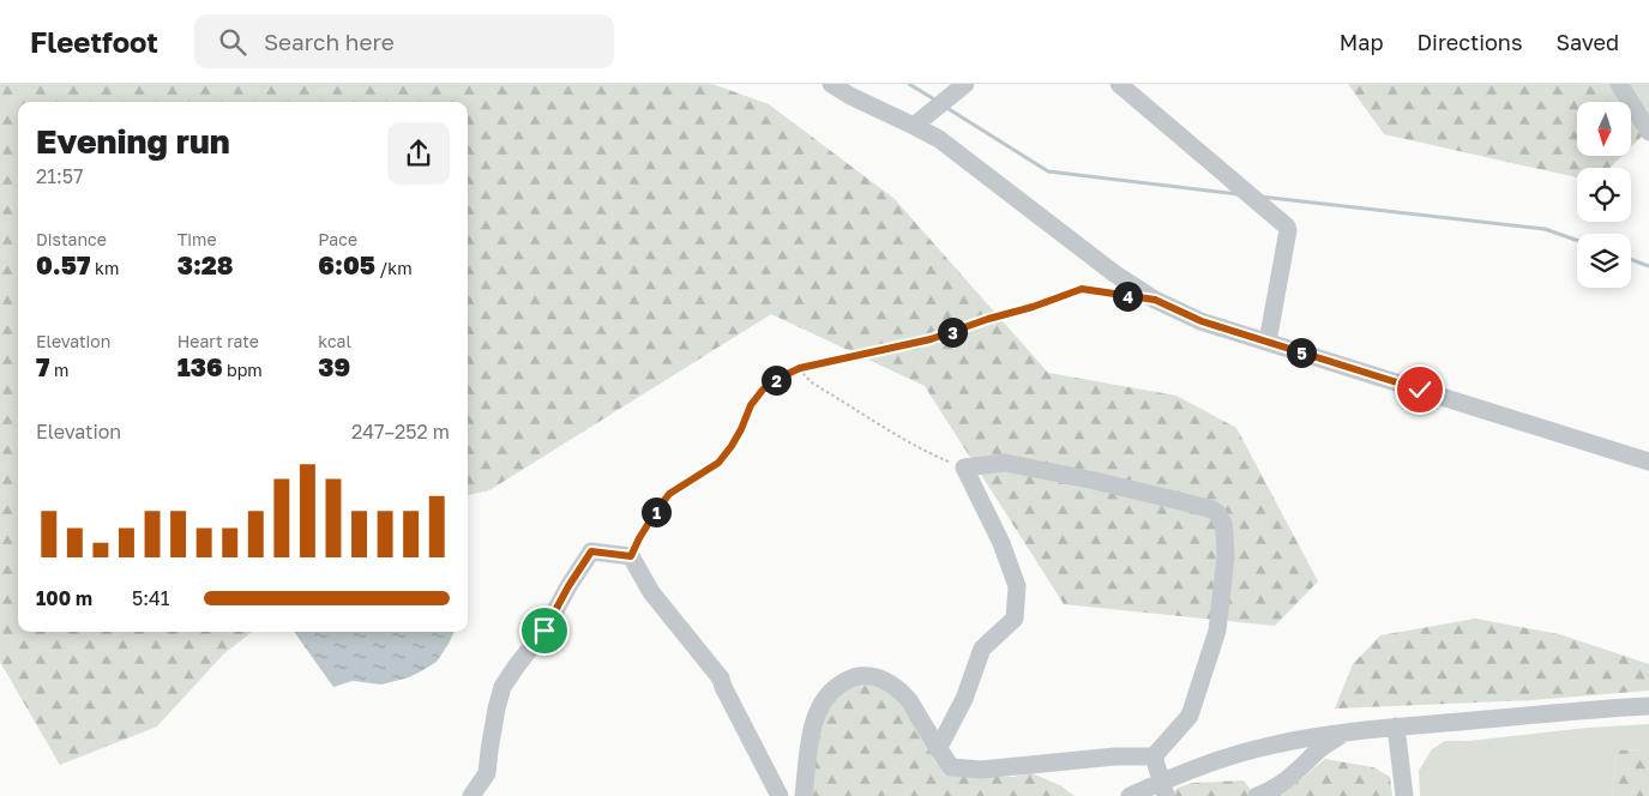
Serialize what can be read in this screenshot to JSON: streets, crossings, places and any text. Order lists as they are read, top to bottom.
{
  "north": "bottom",
  "page": {
    "header": "Fleetfoot",
    "search": "Search here",
    "nav": ["Map", "Directions", "Saved"],
    "heading": ["Evening run", "21:57"],
    "stats": [
      ["Distance", "0.57 km"],
      ["Time", "3:28"],
      ["Pace", "6:05 /km"],
      ["Elevation", "7 m"],
      ["Heart rate", "136 bpm"],
      ["kcal", "39"]
    ],
    "pins": [
      "4",
      "3",
      "5",
      "2",
      "1"
    ],
    "chart": ["Elevation", "247–252 m"],
    "list": [
      {
        "name": "100 m",
        "note": "5:41"
      }
    ]
  }
}
